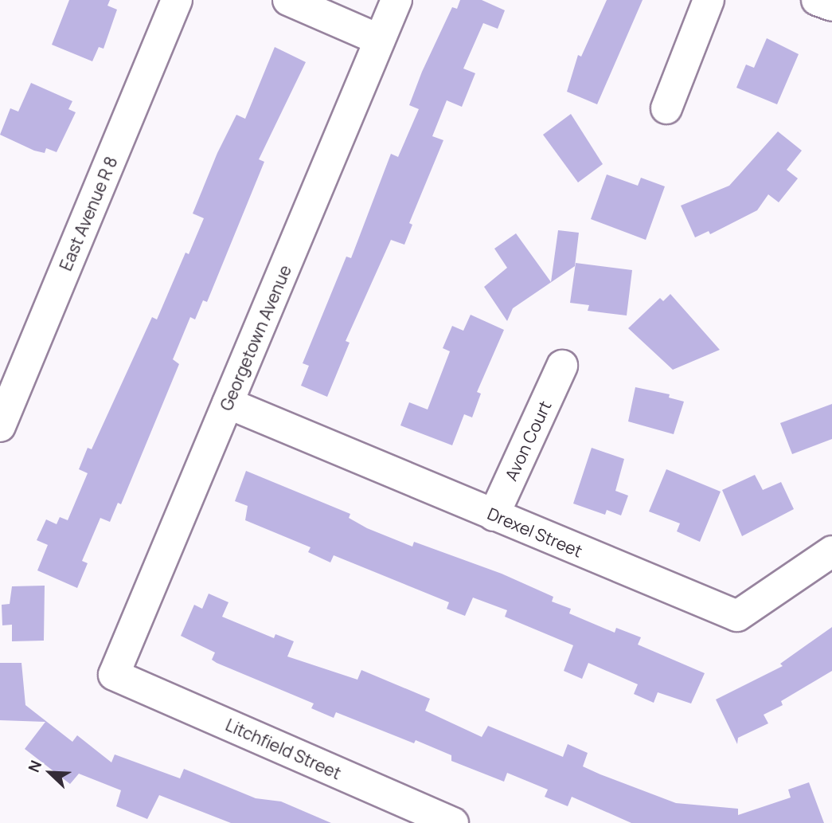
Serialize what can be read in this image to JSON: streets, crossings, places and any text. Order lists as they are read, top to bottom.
{
  "streets": {
    "street": [
      "East Avenue R 8",
      "Georgetown Avenue",
      "Avon Court",
      "Drexel Street",
      "Litchfield Street"
    ]
  },
  "crossings": [
    ["Georgetown Avenue", "Drexel Street"],
    ["Georgetown Avenue", "Litchfield Street"],
    ["Avon Court", "Drexel Street"]
  ],
  "north": "top left"
}
